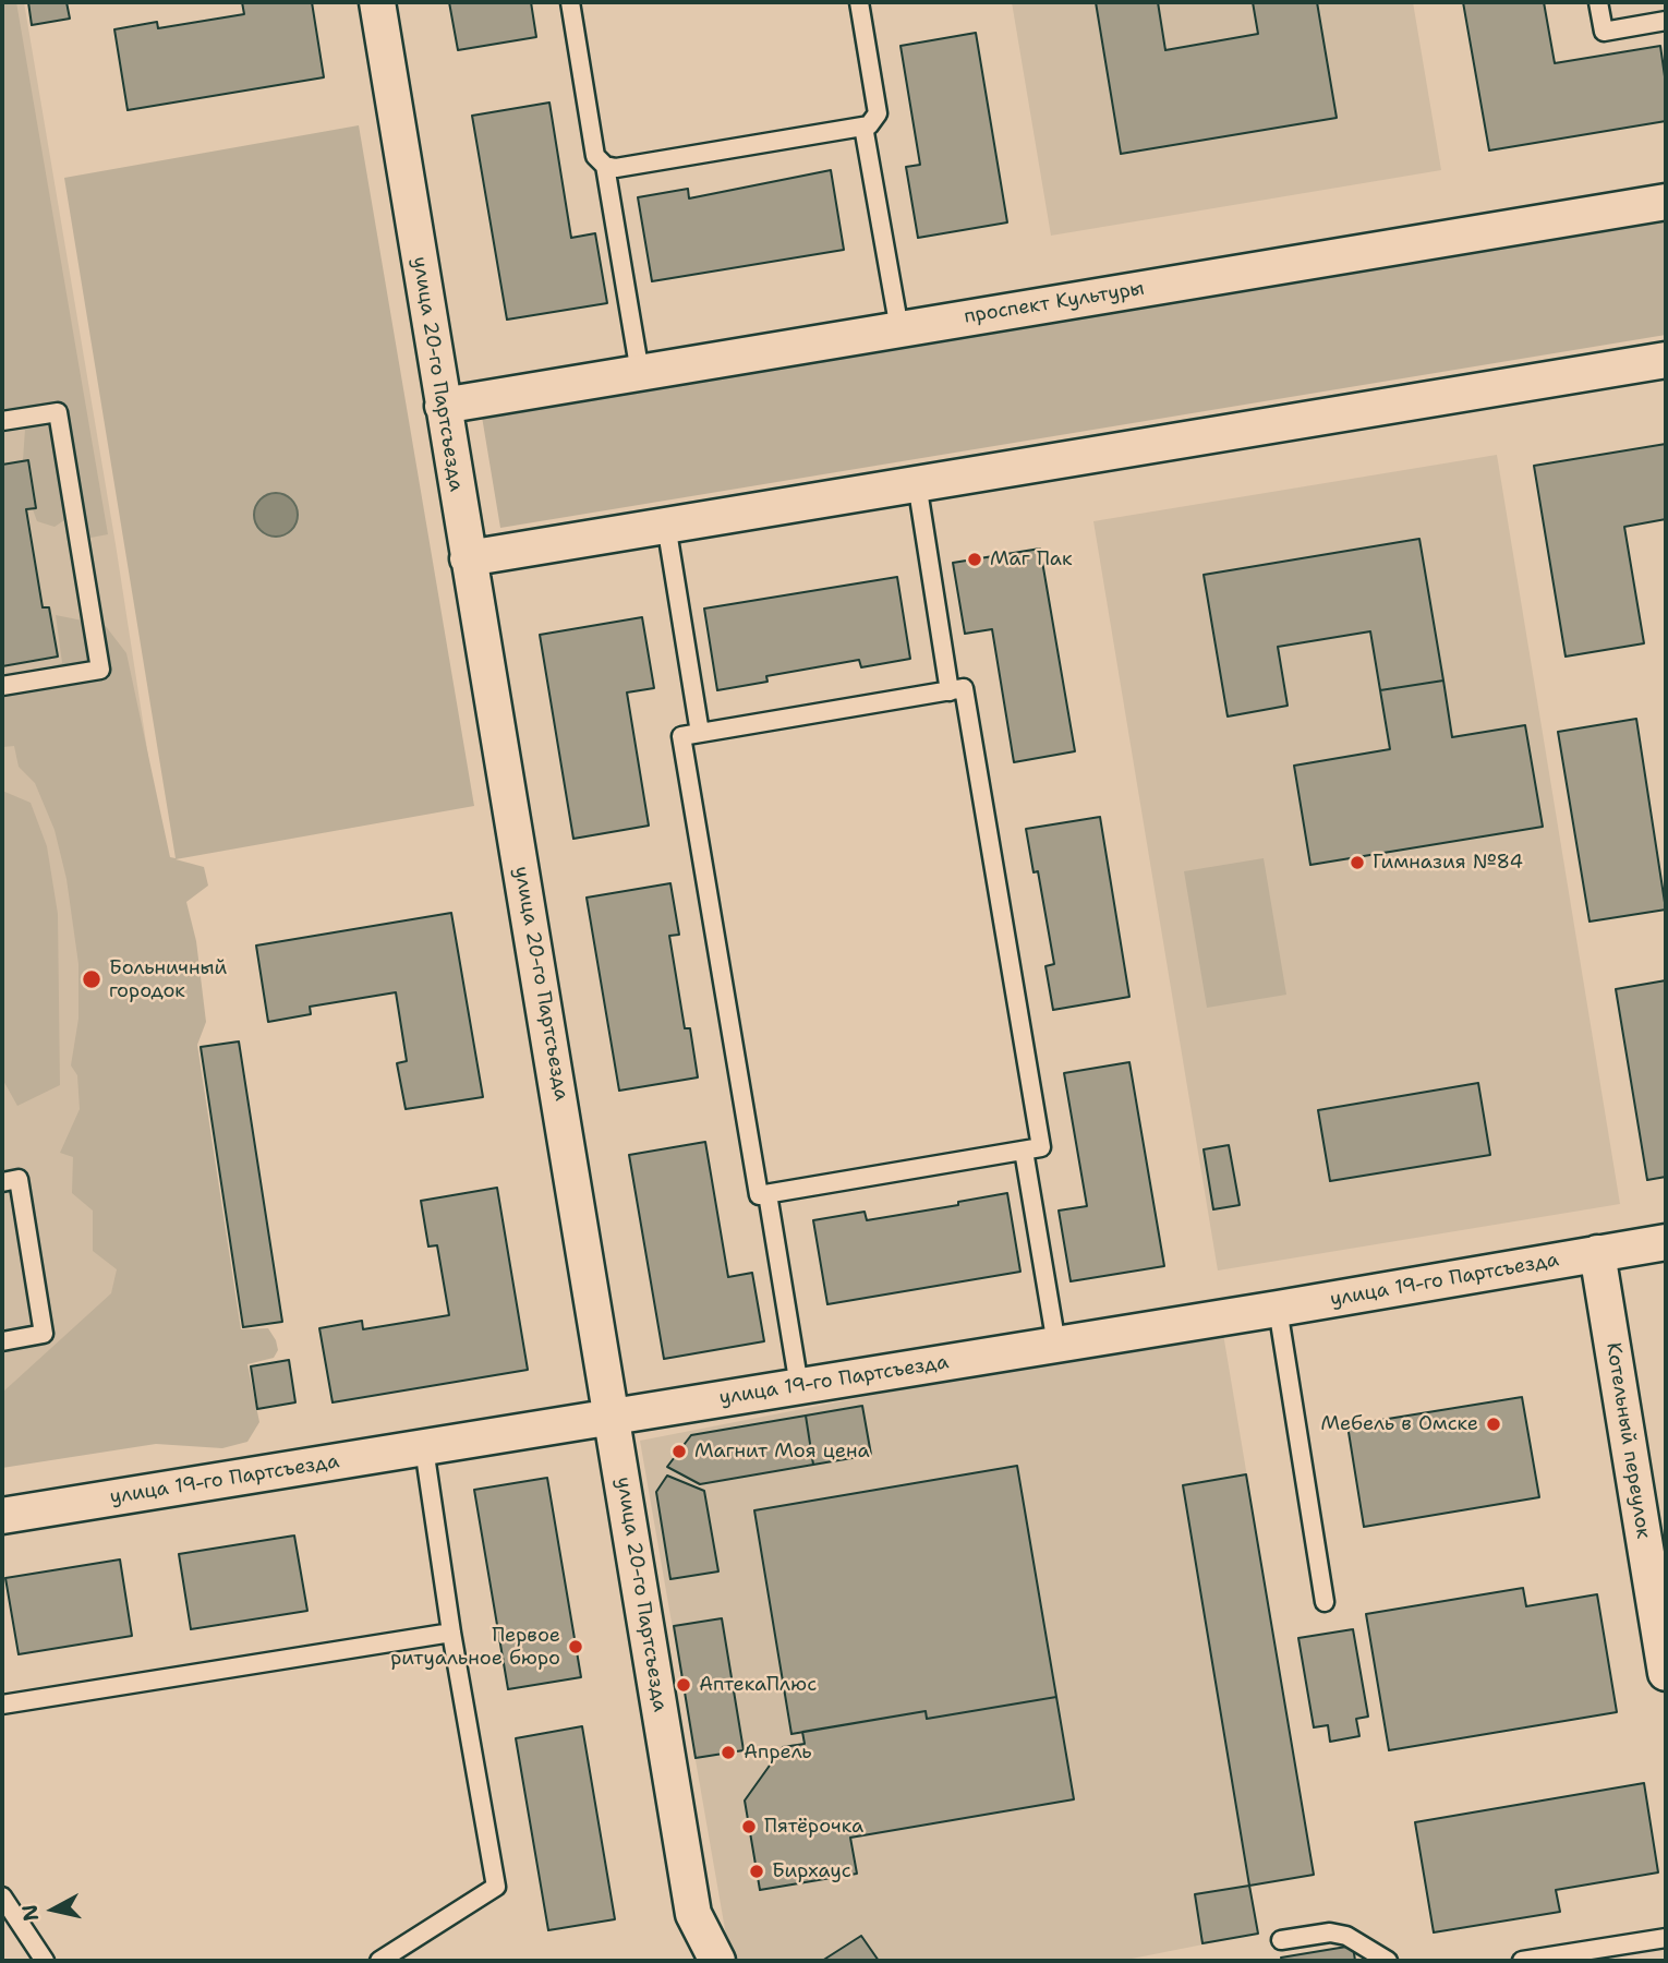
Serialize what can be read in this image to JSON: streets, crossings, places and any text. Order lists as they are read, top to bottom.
{
  "streets": {
    "street": [
      "проспект Культуры",
      "улица 20-го Партсъезда",
      "улица 19-го Партсъезда",
      "Котельный переулок"
    ]
  },
  "crossings": [
    ["проспект Культуры", "улица 20-го Партсъезда"],
    ["улица 20-го Партсъезда", "улица 19-го Партсъезда"],
    ["улица 19-го Партсъезда", "Котельный переулок"]
  ],
  "places": [
    "Маг Пак",
    "Гимназия №84",
    "Больничный городок",
    "Мебель в Омске",
    "Магнит Моя цена",
    "Первое ритуальное бюро",
    "АптекаПлюс",
    "Апрель",
    "Пятёрочка",
    "Бирхаус"
  ],
  "north": "left"
}
